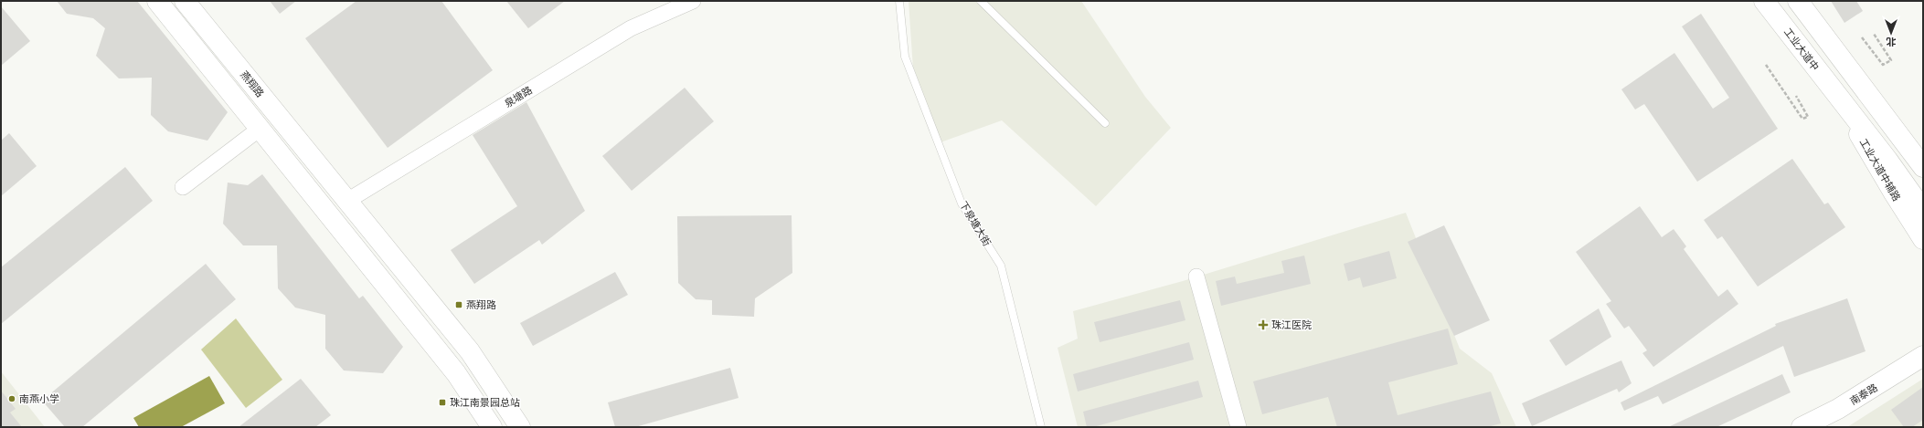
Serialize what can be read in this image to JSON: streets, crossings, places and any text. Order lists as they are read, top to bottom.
{
  "streets": {
    "main road": [
      "工业大道中",
      "燕翔路",
      "工业大道中辅路",
      "南泰路"
    ],
    "street": ["泉塘路"],
    "lane": ["下泉塘大街"]
  },
  "crossings": [
    ["工业大道中", "工业大道中辅路"],
    ["燕翔路", "泉塘路"]
  ],
  "places": {
    "transit": ["燕翔路", "珠江南景园总站"],
    "health": ["珠江医院"],
    "other": ["南燕小学"]
  },
  "north": "bottom"
}
